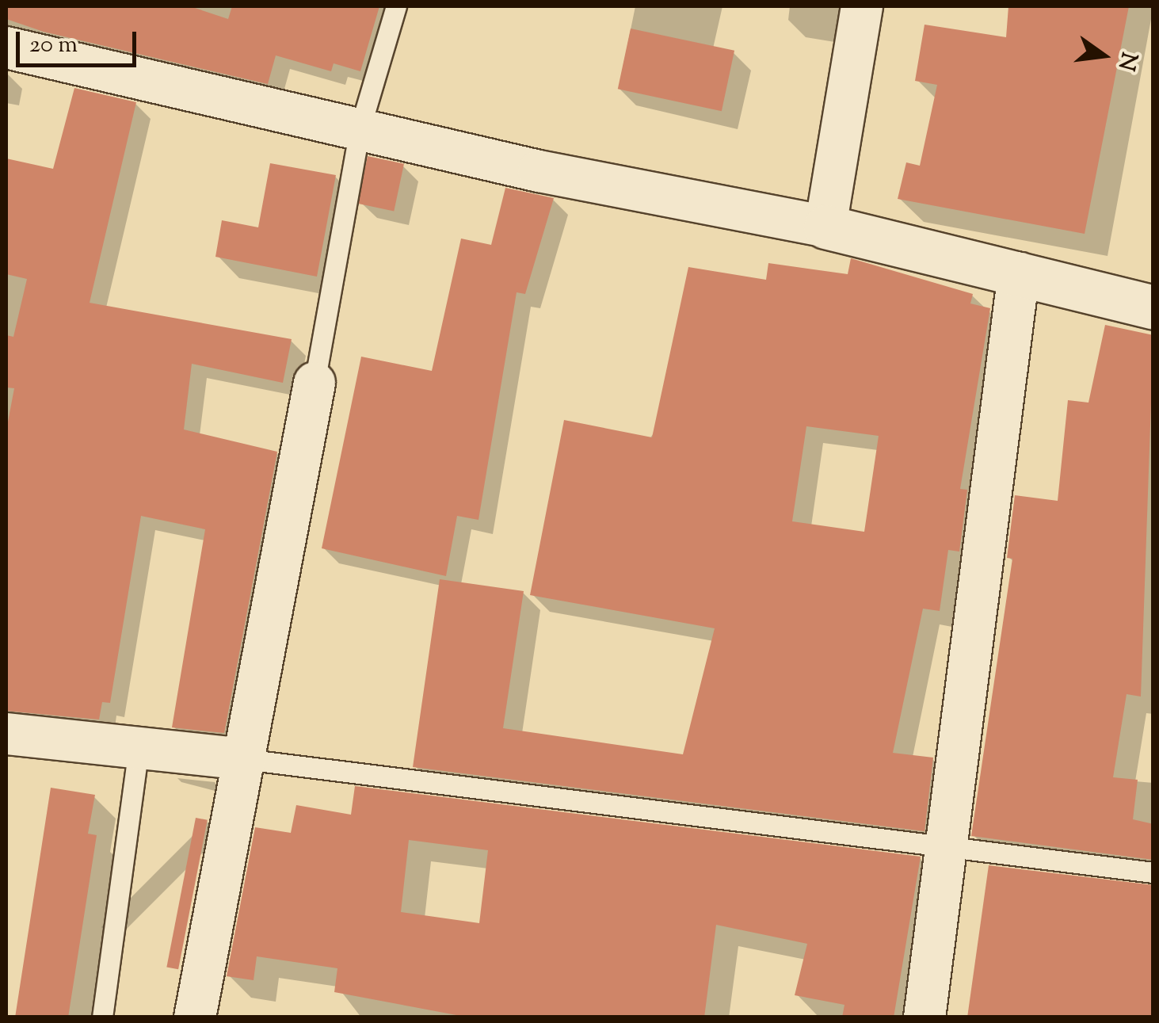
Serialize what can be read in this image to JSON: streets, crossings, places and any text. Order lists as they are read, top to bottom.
{
  "scale_bar": "20 m",
  "north": "right"
}
